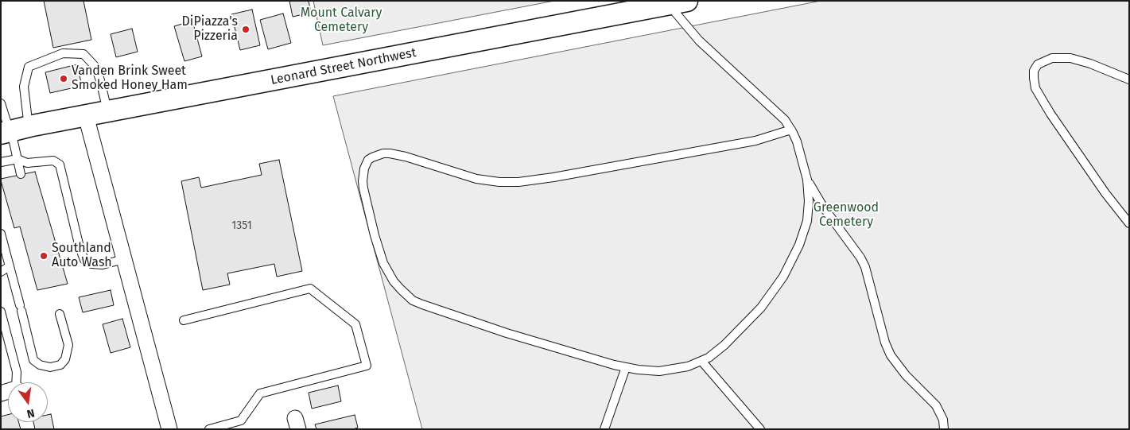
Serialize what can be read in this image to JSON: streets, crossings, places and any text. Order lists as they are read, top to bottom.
{
  "streets": {
    "main road": ["Leonard Street Northwest"]
  },
  "parks": ["Mount Calvary Cemetery", "Greenwood Cemetery"],
  "places": ["DiPiazza's Pizzeria", "Vanden Brink Sweet Smoked Honey Ham", "Southland Auto Wash"],
  "house_numbers": ["1351"],
  "north": "bottom"
}
